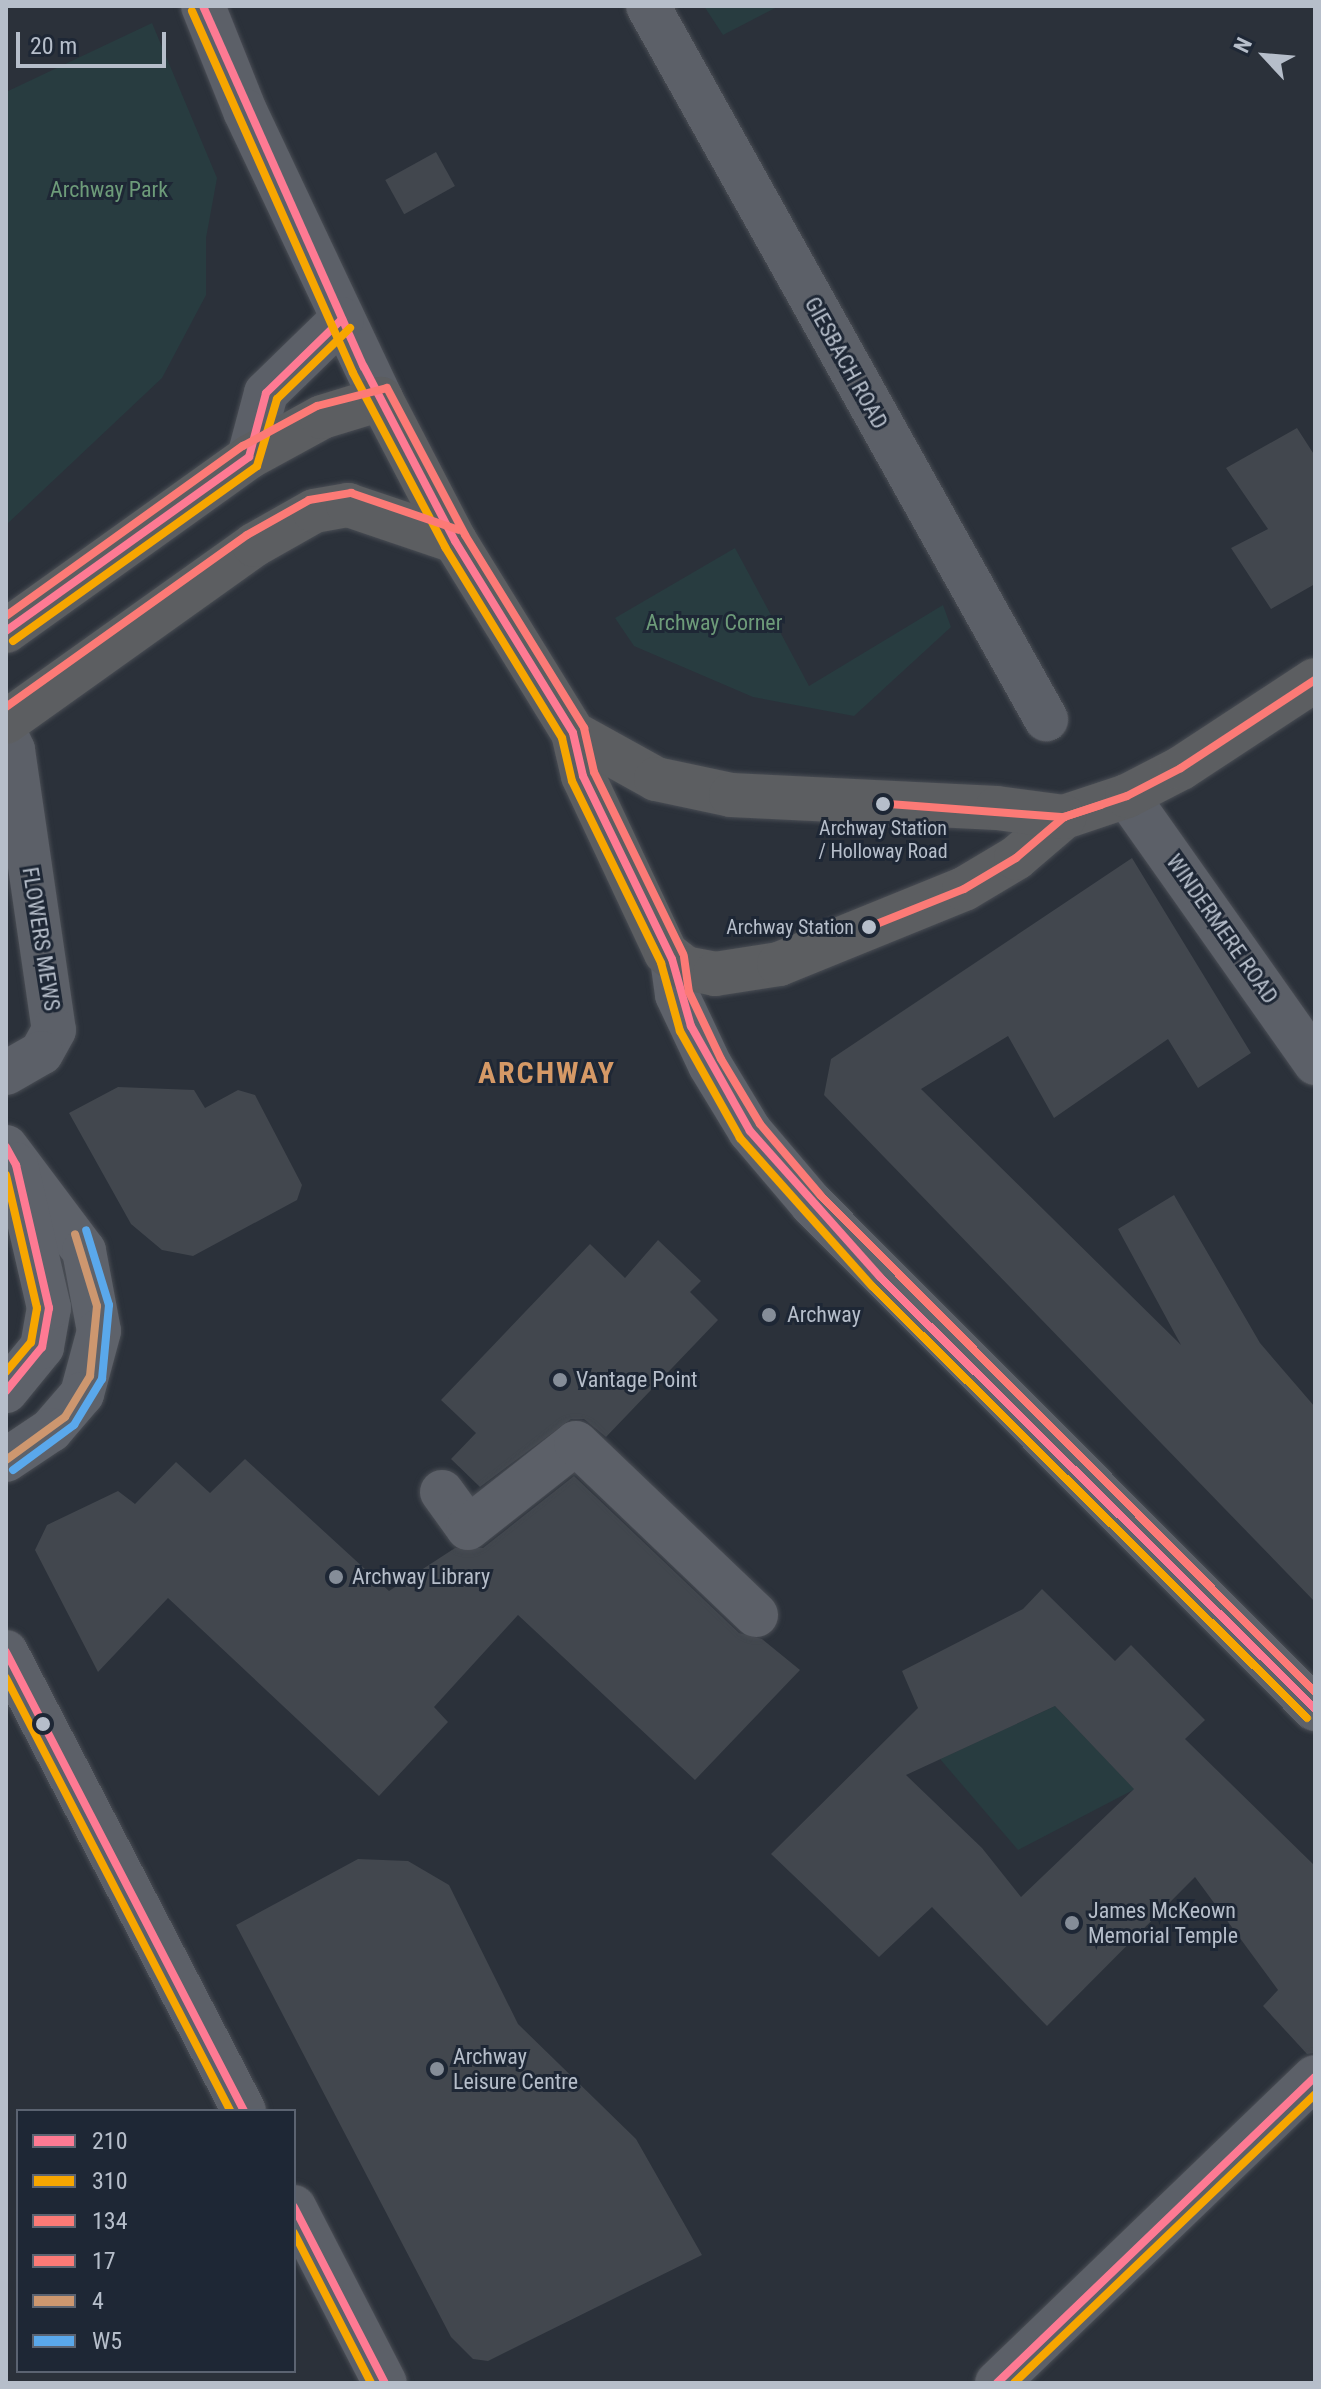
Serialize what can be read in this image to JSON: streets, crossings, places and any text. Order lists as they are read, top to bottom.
{
  "streets": {
    "street": ["GIESBACH ROAD", "WINDERMERE ROAD", "FLOWERS MEWS"]
  },
  "districts": ["ARCHWAY"],
  "parks": ["Archway Park", "Archway Corner"],
  "places": [
    "Archway Station / Holloway Road",
    "Archway Station",
    "Archway",
    "Vantage Point",
    "Archway Library",
    "James McKeown Memorial Temple",
    "Archway Leisure Centre"
  ],
  "lines": [
    "transit line 210",
    "transit line 310",
    "transit line 134",
    "transit line 17",
    "transit line W5",
    "transit line 4"
  ],
  "legend": [
    "210",
    "310",
    "134",
    "17",
    "4",
    "W5"
  ],
  "scale_bar": "20 m",
  "north": "top left"
}
